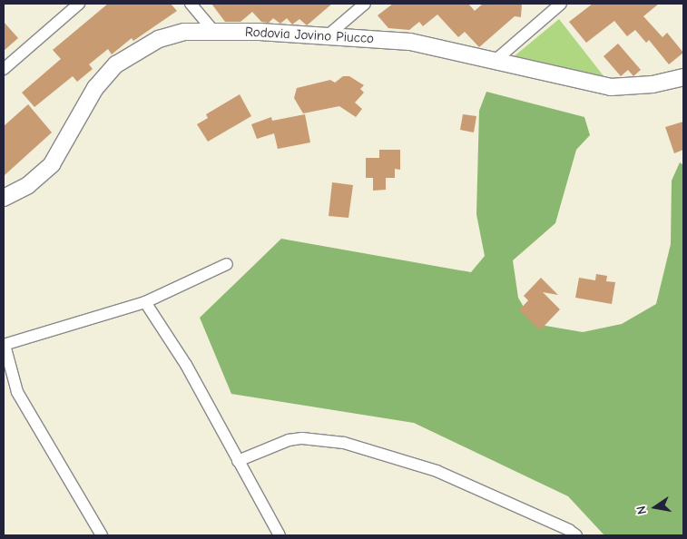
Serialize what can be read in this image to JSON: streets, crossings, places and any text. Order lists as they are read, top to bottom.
{
  "streets": {
    "main road": ["Rodovia Jovino Piucco"]
  },
  "north": "left"
}
